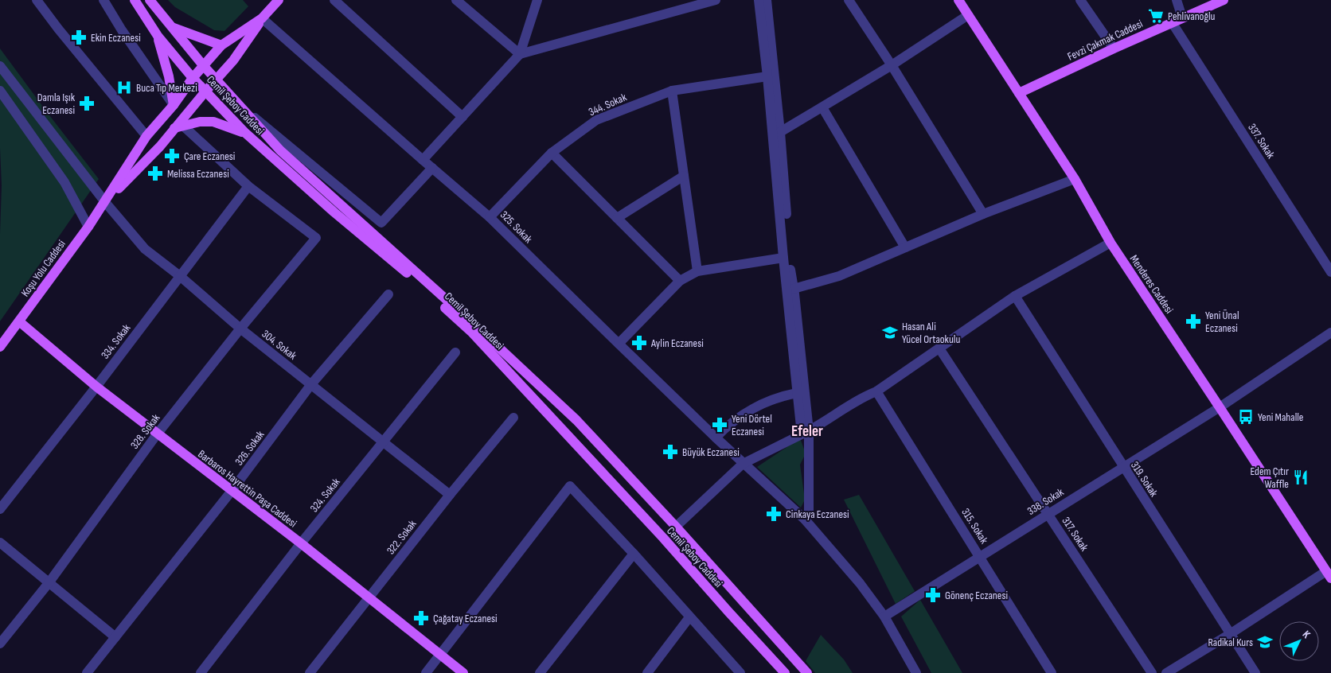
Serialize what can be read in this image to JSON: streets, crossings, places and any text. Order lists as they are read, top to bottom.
{
  "streets": {
    "main road": [
      "Fevzi Çakmak Caddesi",
      "Cemil Şeboy Caddesi",
      "Koşu Yolu Caddesi",
      "Menderes Caddesi",
      "Barbaros Hayrettin Paşa Caddesi"
    ],
    "street": [
      "344. Sokak",
      "337. Sokak",
      "325. Sokak",
      "334. Sokak",
      "304. Sokak",
      "328. Sokak",
      "326. Sokak",
      "319. Sokak",
      "324. Sokak",
      "338. Sokak",
      "315. Sokak",
      "317. Sokak",
      "322. Sokak"
    ]
  },
  "crossings": [
    ["Fevzi Çakmak Caddesi", "337. Sokak"],
    ["Fevzi Çakmak Caddesi", "Menderes Caddesi"],
    ["344. Sokak", "325. Sokak"],
    ["Cemil Şeboy Caddesi", "Koşu Yolu Caddesi"],
    ["325. Sokak", "Koşu Yolu Caddesi"],
    ["325. Sokak", "338. Sokak"],
    ["Koşu Yolu Caddesi", "304. Sokak"],
    ["Koşu Yolu Caddesi", "Barbaros Hayrettin Paşa Caddesi"],
    ["Menderes Caddesi", "338. Sokak"],
    ["334. Sokak", "304. Sokak"],
    ["334. Sokak", "328. Sokak"],
    ["334. Sokak", "Barbaros Hayrettin Paşa Caddesi"],
    ["304. Sokak", "328. Sokak"],
    ["304. Sokak", "326. Sokak"],
    ["304. Sokak", "324. Sokak"],
    ["304. Sokak", "322. Sokak"],
    ["328. Sokak", "Barbaros Hayrettin Paşa Caddesi"],
    ["326. Sokak", "Barbaros Hayrettin Paşa Caddesi"],
    ["319. Sokak", "338. Sokak"],
    ["Barbaros Hayrettin Paşa Caddesi", "324. Sokak"],
    ["Barbaros Hayrettin Paşa Caddesi", "322. Sokak"],
    ["338. Sokak", "315. Sokak"],
    ["338. Sokak", "317. Sokak"]
  ],
  "districts": ["Efeler"],
  "places": {
    "supermarket": ["Pehlivanoğlu"],
    "pharmacy": [
      "Ekin Eczanesi",
      "Damla Işık Eczanesi",
      "Çare Eczanesi",
      "Melissa Eczanesi",
      "Yeni Ünal Eczanesi",
      "Aylin Eczanesi",
      "Yeni Dörtel Eczanesi",
      "Büyük Eczanesi",
      "Cinkaya Eczanesi",
      "Gönenç Eczanesi",
      "Çağatay Eczanesi"
    ],
    "hospital": ["Buca Tıp Merkezi"],
    "school or university": ["Hasan Ali Yücel Ortaokulu", "Radikal Kurs"],
    "bus stop": ["Yeni Mahalle"],
    "restaurant": ["Edem Çıtır Waffle"]
  },
  "north": "top right"
}
